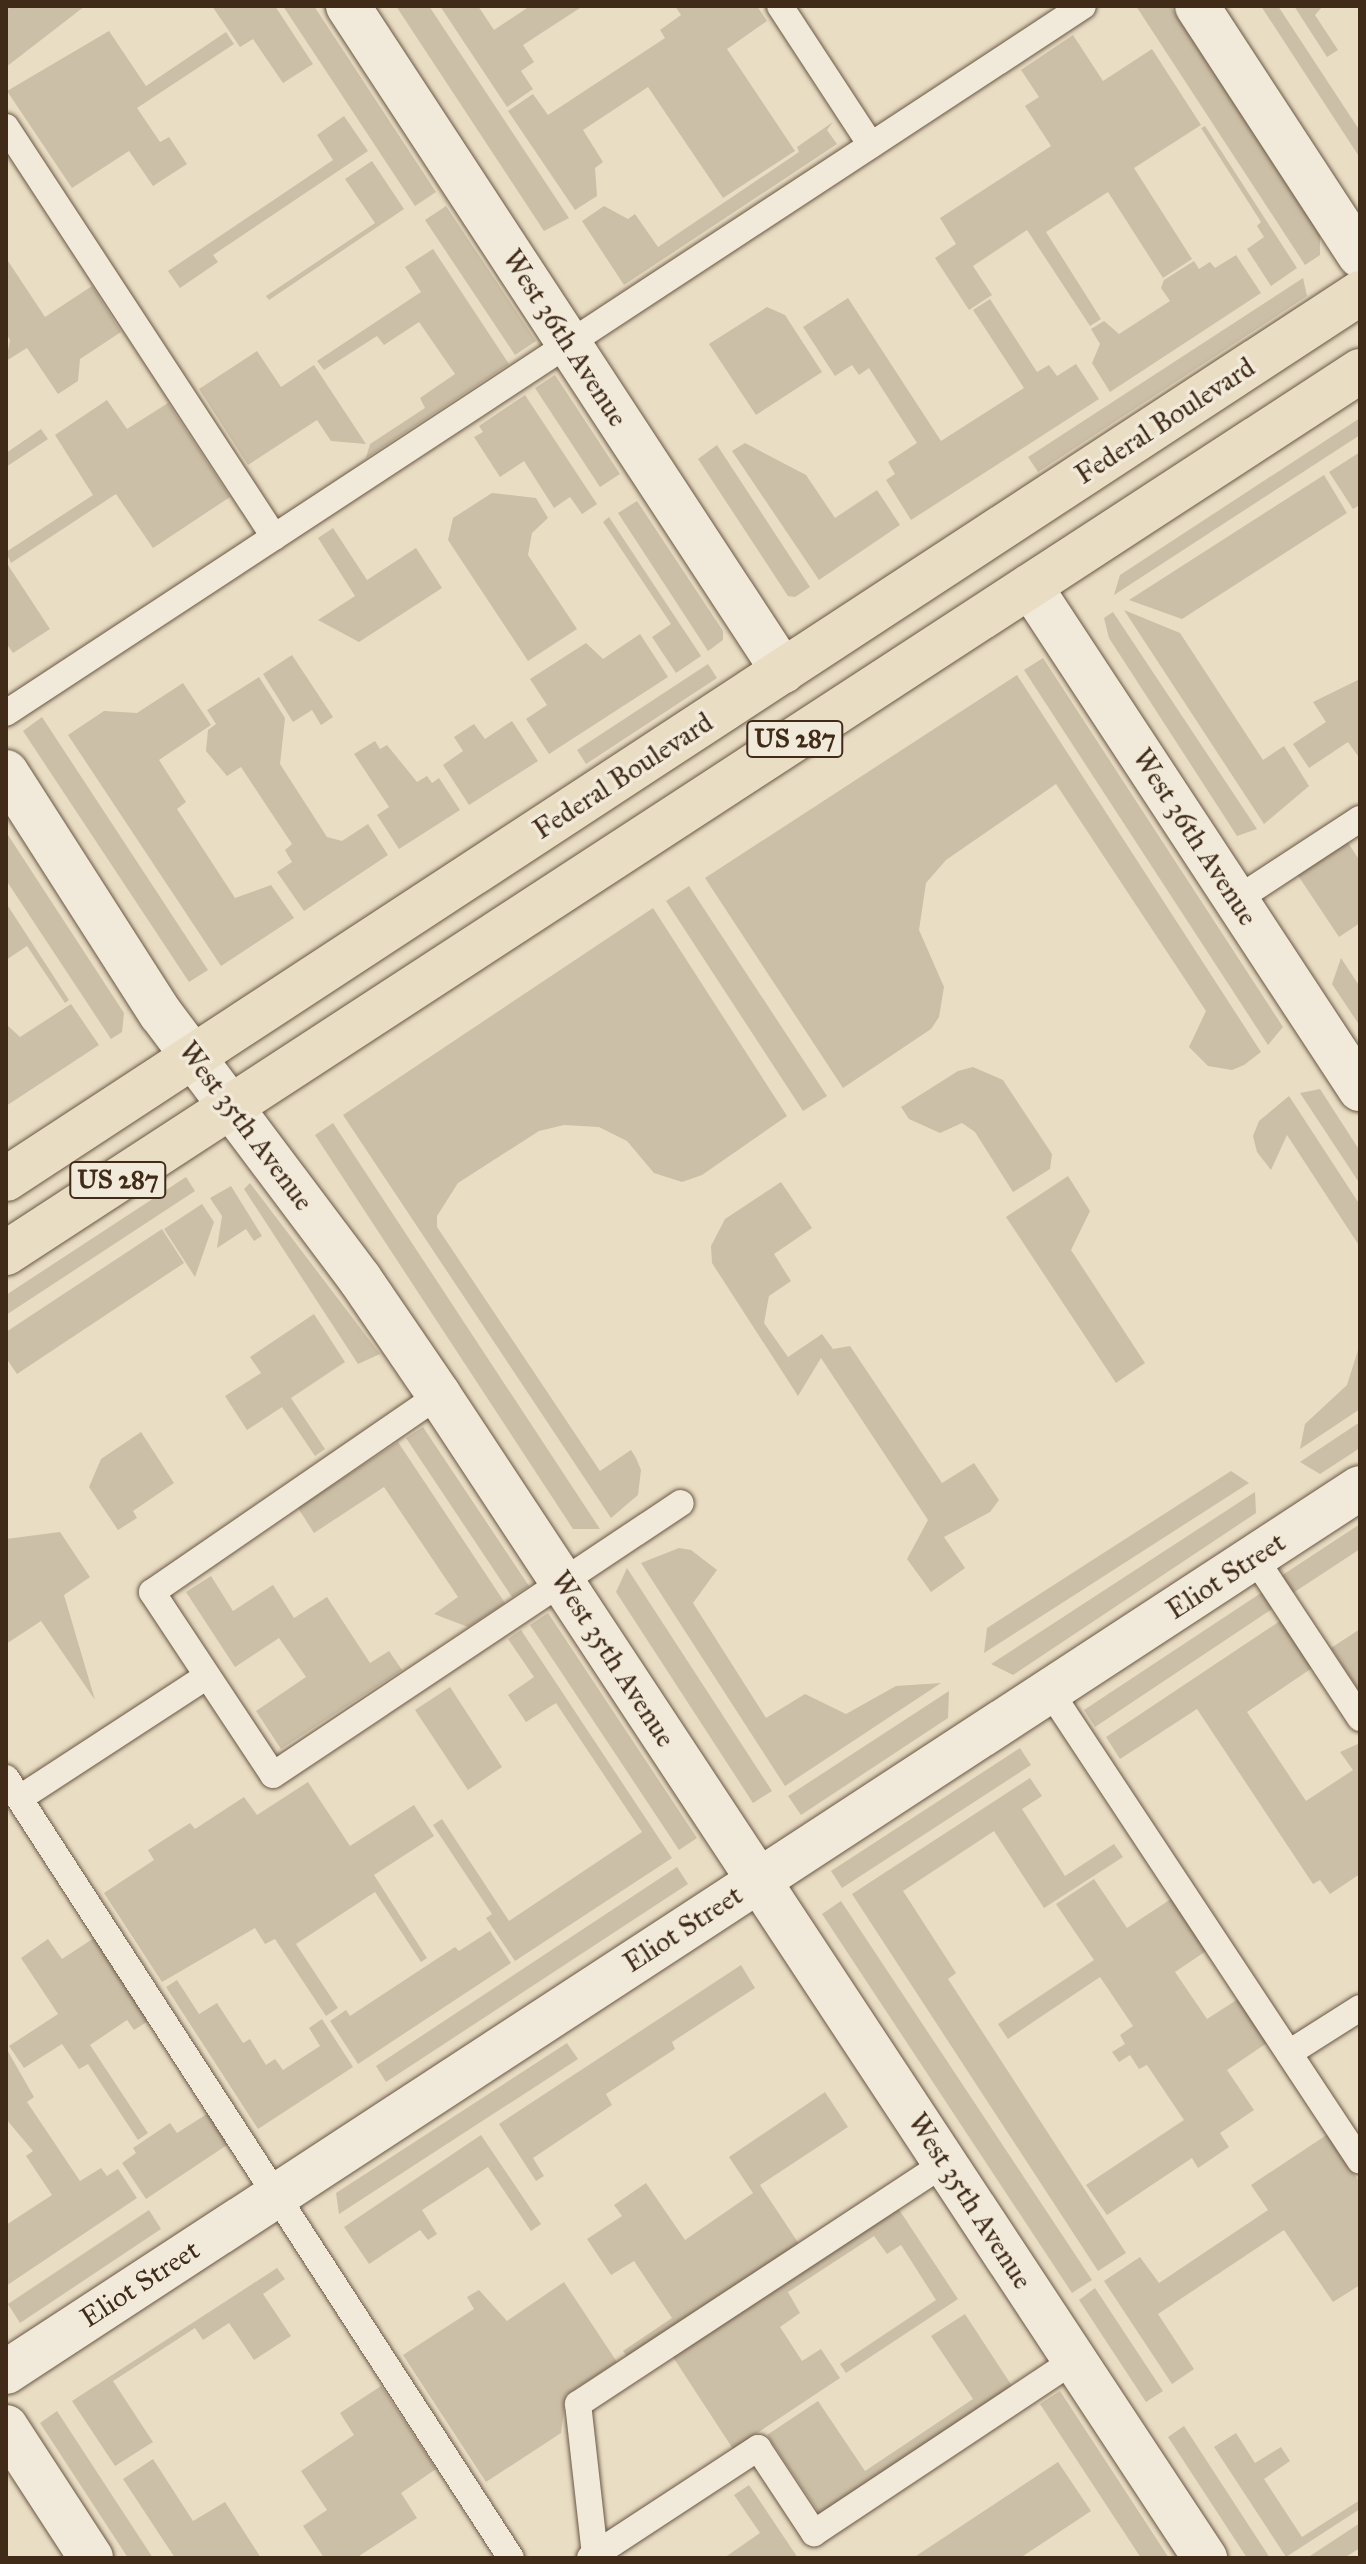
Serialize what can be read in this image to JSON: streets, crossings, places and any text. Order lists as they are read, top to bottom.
{
  "streets": {
    "main road": ["Federal Boulevard", "US 287"],
    "street": ["West 36th Avenue", "West 35th Avenue", "Eliot Street"]
  },
  "crossings": [
    ["West 36th Avenue", "Federal Boulevard"],
    ["West 36th Avenue", "US 287"],
    ["Federal Boulevard", "West 35th Avenue"],
    ["US 287", "West 35th Avenue"],
    ["West 35th Avenue", "Eliot Street"]
  ]
}
